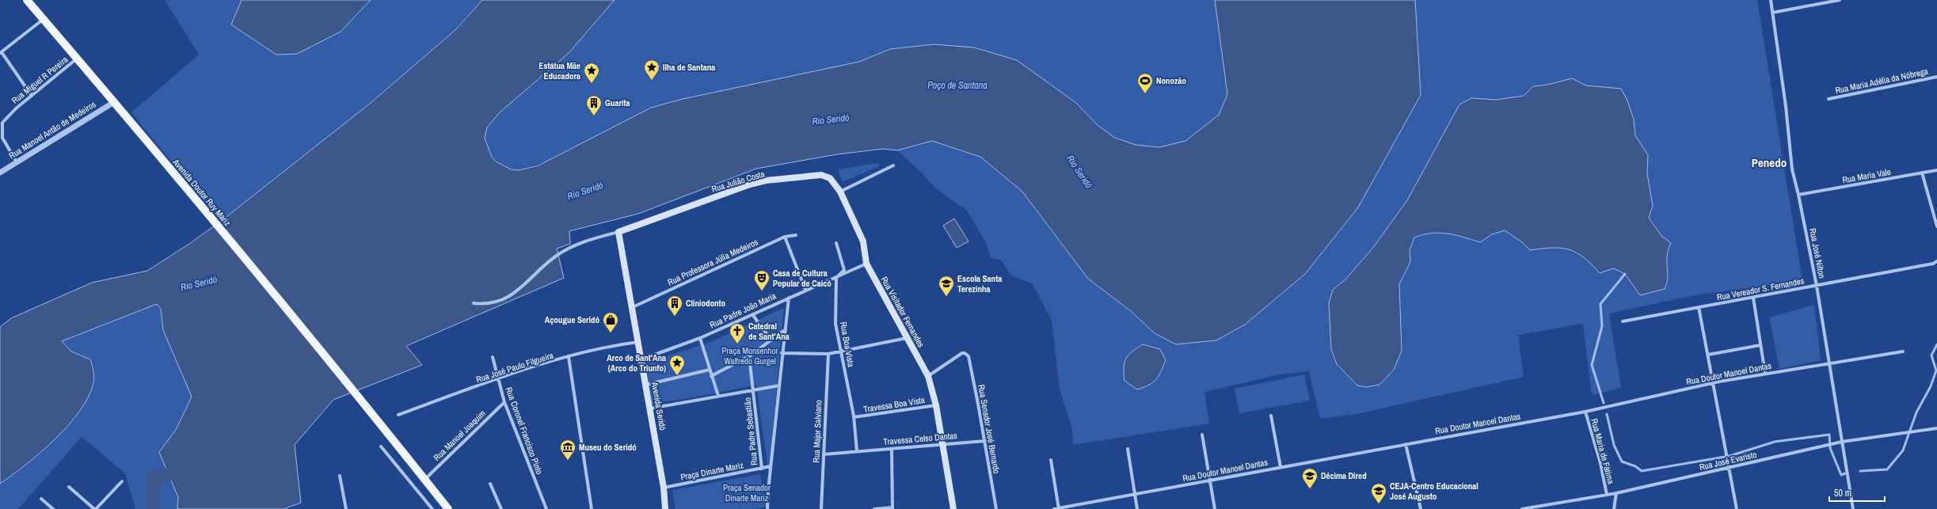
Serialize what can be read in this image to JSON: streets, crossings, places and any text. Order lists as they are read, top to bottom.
{
  "streets": {
    "main road": [
      "Rua Julião Costa",
      "Avenida Doutor Ruy Mariz",
      "Rua Visitador Fernandes",
      "Avenida Seridó"
    ],
    "street": [
      "Rua Miguel R Pereira",
      "Rua Maria Adélia da Nóbrega",
      "Rua Manoel Antão de Medeiros",
      "Rua Maria Vale",
      "Rua José Nilton",
      "Rua Professora Júlia Medeiros",
      "Rua Vereador S. Fernandes",
      "Rua Padre João Maria",
      "Rua Boa Vista",
      "Rua José Paulo Filgueira",
      "Rua Doutor Manoel Dantas",
      "Travessa Boa Vista",
      "Rua Senador José Bernardo",
      "Rua Coronel Francisco Pinto",
      "Rua Padre Sebastião",
      "Rua Major Salviano",
      "Rua Manoel Joaquim",
      "Travessa Celso Dantas",
      "Rua Maria de Fátima",
      "Rua José Evaristo",
      "Praça Dinarte Mariz"
    ]
  },
  "crossings": [
    ["Rua Miguel R Pereira", "Rua Manoel Antão de Medeiros"],
    ["Rua Miguel R Pereira", "Avenida Doutor Ruy Mariz"],
    ["Rua Manoel Antão de Medeiros", "Avenida Doutor Ruy Mariz"],
    ["Rua Maria Vale", "Rua José Nilton"],
    ["Rua Julião Costa", "Rua Visitador Fernandes"],
    ["Rua Julião Costa", "Avenida Seridó"],
    ["Avenida Doutor Ruy Mariz", "Rua Manoel Joaquim"],
    ["Rua José Nilton", "Rua Vereador S. Fernandes"],
    ["Rua José Nilton", "Rua Doutor Manoel Dantas"],
    ["Rua José Nilton", "Rua José Evaristo"],
    ["Rua Professora Júlia Medeiros", "Avenida Seridó"],
    ["Rua Padre João Maria", "Rua Visitador Fernandes"],
    ["Rua Padre João Maria", "Rua Boa Vista"],
    ["Rua Padre João Maria", "Avenida Seridó"],
    ["Rua Padre João Maria", "Rua Padre Sebastião"],
    ["Rua Visitador Fernandes", "Travessa Boa Vista"],
    ["Rua Visitador Fernandes", "Rua Senador José Bernardo"],
    ["Rua Visitador Fernandes", "Travessa Celso Dantas"],
    ["Rua Boa Vista", "Travessa Boa Vista"],
    ["Rua Boa Vista", "Travessa Celso Dantas"],
    ["Rua José Paulo Filgueira", "Avenida Seridó"],
    ["Rua José Paulo Filgueira", "Rua Coronel Francisco Pinto"],
    ["Rua Doutor Manoel Dantas", "Rua Maria de Fátima"],
    ["Avenida Seridó", "Praça Dinarte Mariz"],
    ["Rua Senador José Bernardo", "Travessa Celso Dantas"],
    ["Rua Coronel Francisco Pinto", "Rua Manoel Joaquim"],
    ["Rua Padre Sebastião", "Praça Dinarte Mariz"],
    ["Rua Major Salviano", "Travessa Celso Dantas"],
    ["Rua Maria de Fátima", "Rua José Evaristo"]
  ],
  "districts": ["Penedo"],
  "water": ["Poço de Santana", "Rio Seridó"],
  "parks": ["Praça Monsenhor Walfredo Gurgel", "Praça Senador Dinarte Mariz"],
  "places": {
    "place": ["Ilha de Santana", "Estátua Mãe Educadora", "Arco de Sant'Ana (Arco do Triunfo)"],
    "sports": ["Nonozão"],
    "building": ["Guarita", "Cliniodonto"],
    "theatre": ["Casa de Cultura Popular de Caicó"],
    "school or university": ["Escola Santa Terezinha", "Décima Dired", "CEJA-Centro Educacional José Augusto"],
    "shop": ["Açougue Seridó"],
    "church": ["Catedral de Sant'Ana"],
    "museum": ["Museu do Seridó"]
  },
  "scale_bar": "50 m"
}
